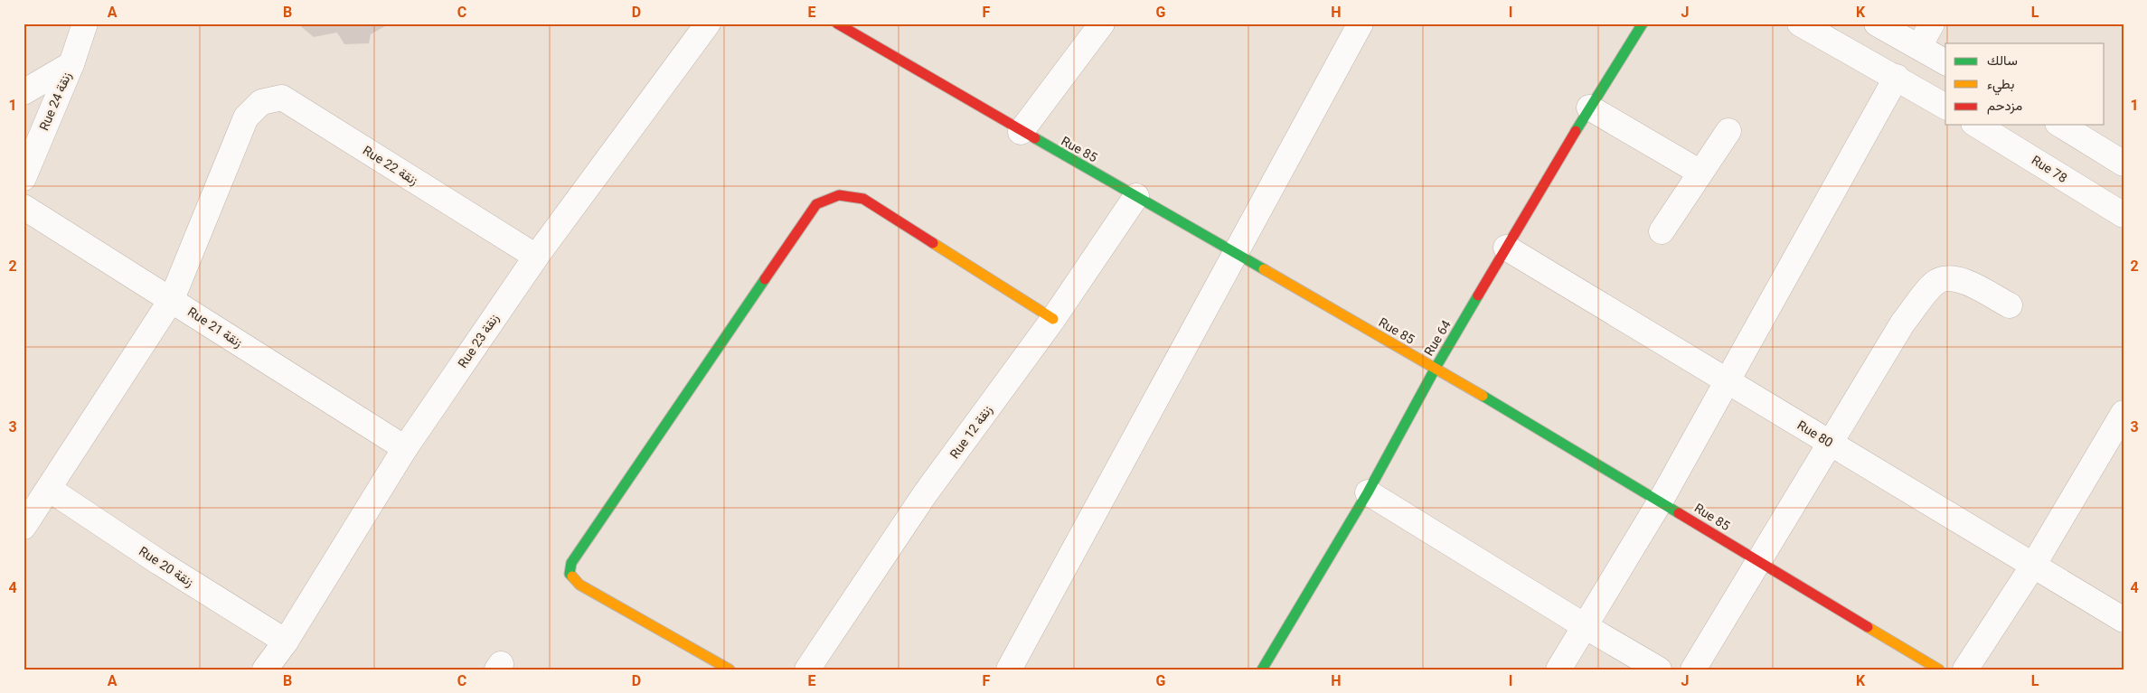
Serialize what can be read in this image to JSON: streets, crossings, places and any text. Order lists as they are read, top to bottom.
{
  "streets": {
    "street": [
      "Rue 24 زنقة",
      "Rue 85",
      "Rue 22 زنقة",
      "Rue 78",
      "Rue 21 زنقة",
      "Rue 64",
      "Rue 23 زنقة",
      "Rue 12 زنقة",
      "Rue 80",
      "Rue 20 زنقة"
    ]
  },
  "crossings": [
    ["Rue 85", "Rue 64"],
    ["Rue 85", "Rue 12 زنقة"],
    ["Rue 22 زنقة", "Rue 21 زنقة"],
    ["Rue 22 زنقة", "Rue 23 زنقة"],
    ["Rue 21 زنقة", "Rue 23 زنقة"],
    ["Rue 64", "Rue 80"],
    ["Rue 23 زنقة", "Rue 20 زنقة"]
  ],
  "legend": ["سالك", "بطيء", "مزدحم"],
  "grid": {
    "columns": [
      "A",
      "B",
      "C",
      "D",
      "E",
      "F",
      "G",
      "H",
      "I",
      "J",
      "K",
      "L"
    ],
    "rows": [
      "1",
      "2",
      "3",
      "4"
    ]
  }
}
